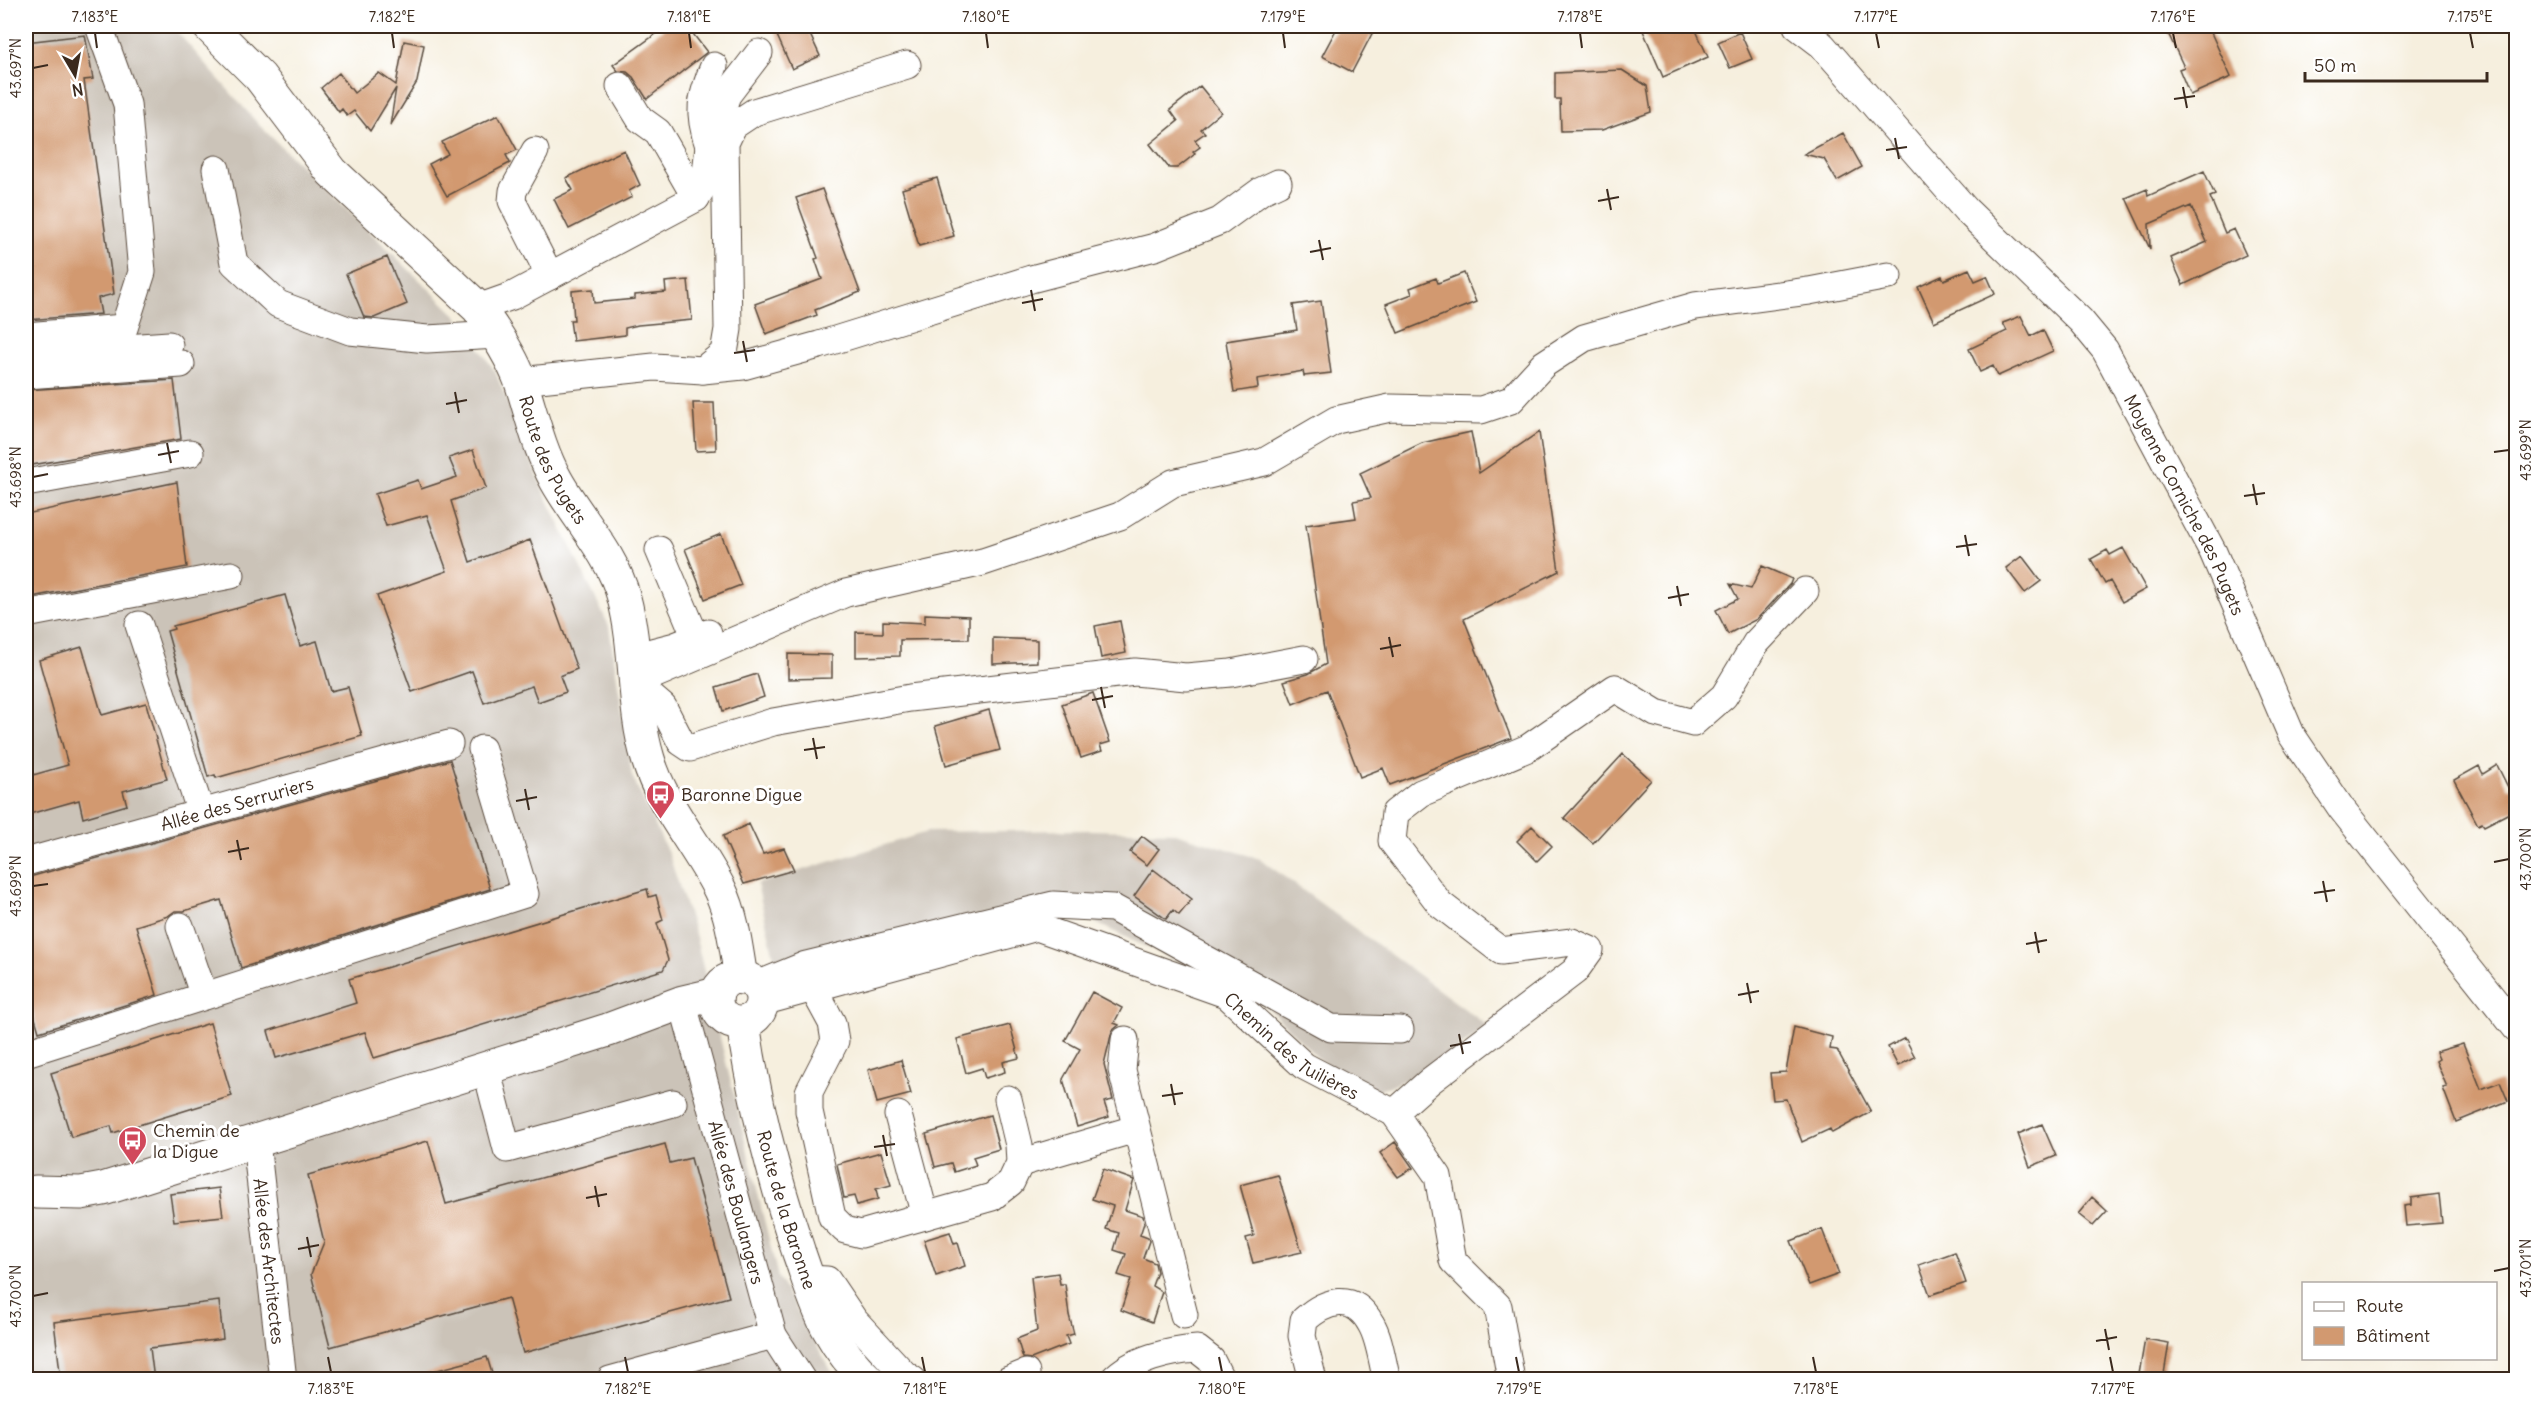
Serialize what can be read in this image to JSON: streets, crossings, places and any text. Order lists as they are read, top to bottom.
{
  "streets": {
    "main road": ["Route des Pugets", "Route de la Baronne"],
    "street": [
      "Moyenne Corniche des Pugets",
      "Allée des Serruriers",
      "Chemin des Tuilières",
      "Allée des Boulangers",
      "Allée des Architectes"
    ]
  },
  "crossings": [
    ["Route des Pugets", "Chemin des Tuilières"],
    ["Route des Pugets", "Route de la Baronne"],
    ["Chemin des Tuilières", "Route de la Baronne"]
  ],
  "places": {
    "bus stop": ["Baronne Digue", "Chemin de la Digue"]
  },
  "legend": ["Route", "Bâtiment"],
  "scale_bar": "50 m",
  "north": "bottom",
  "coordinates": [
    "7.183°E",
    "7.182°E",
    "7.181°E",
    "7.180°E",
    "7.179°E",
    "7.178°E",
    "7.177°E",
    "7.176°E",
    "7.175°E",
    "43.697°N",
    "43.699°N",
    "43.698°N",
    "43.700°N",
    "43.701°N"
  ]
}
